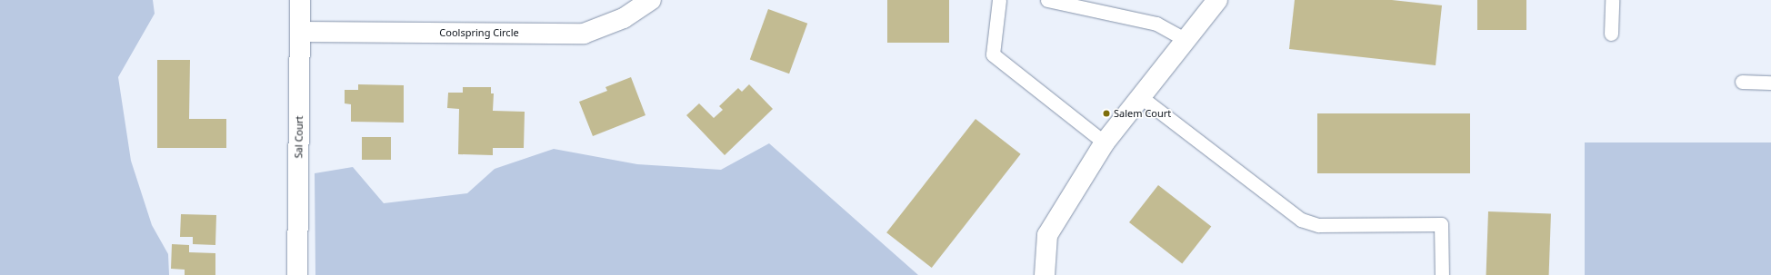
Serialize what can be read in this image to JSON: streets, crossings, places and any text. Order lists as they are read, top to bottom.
{
  "streets": {
    "street": ["Coolspring Circle", "Sal Court"]
  },
  "crossings": [
    ["Coolspring Circle", "Sal Court"]
  ],
  "places": ["Salem Court"]
}
